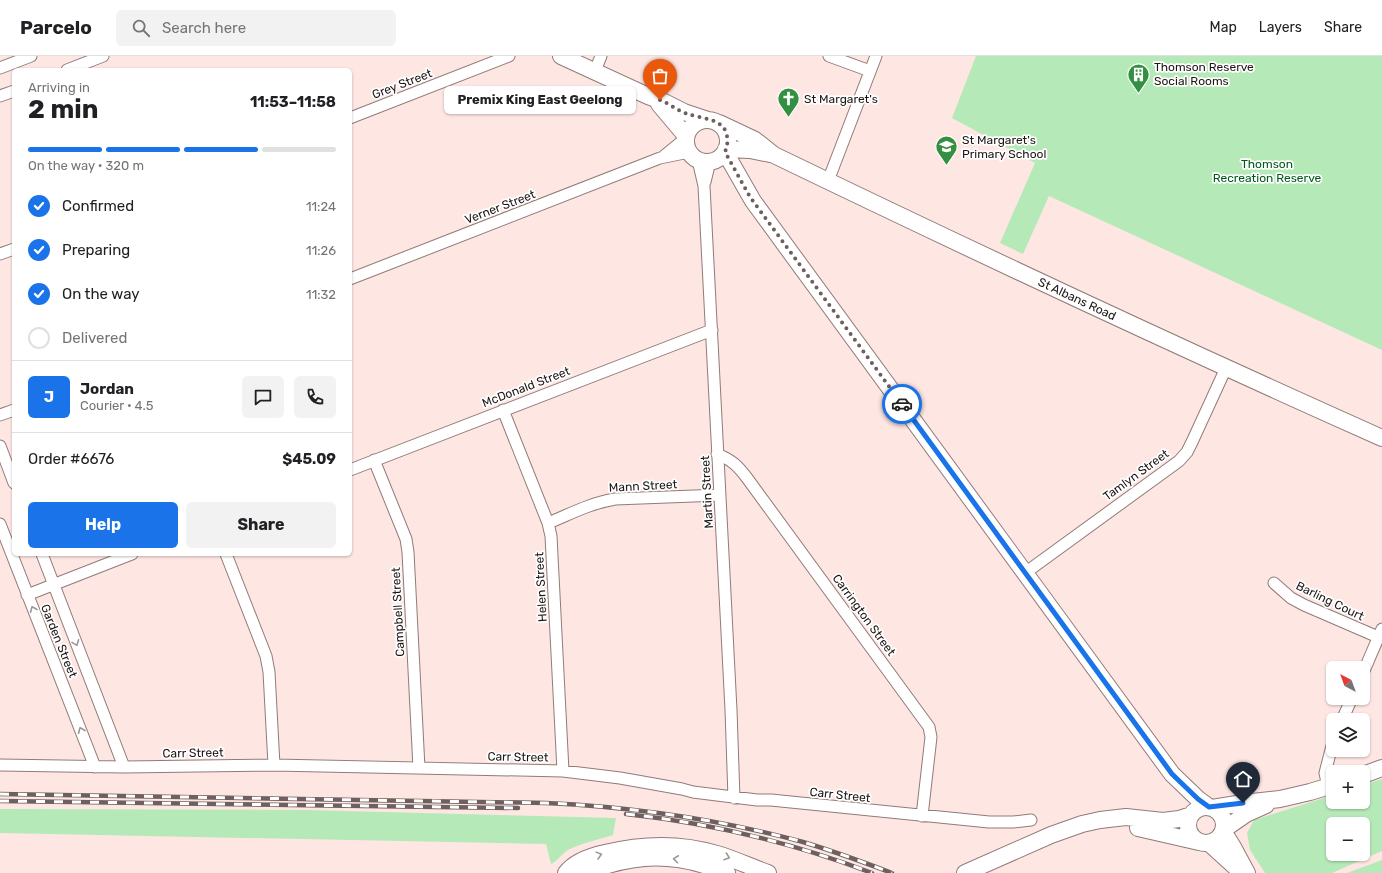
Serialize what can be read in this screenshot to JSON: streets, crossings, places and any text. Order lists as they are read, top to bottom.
{
  "streets": {
    "street": [
      "Grey Street",
      "Verner Street",
      "St Albans Road",
      "McDonald Street",
      "Tamlyn Street",
      "Mann Street",
      "Martin Street",
      "Helen Street",
      "Barling Court",
      "Campbell Street",
      "Carrington Street",
      "Garden Street",
      "Carr Street"
    ]
  },
  "crossings": [
    ["Verner Street", "St Albans Road"],
    ["Verner Street", "Martin Street"],
    ["St Albans Road", "Tamlyn Street"],
    ["St Albans Road", "Martin Street"],
    ["McDonald Street", "Martin Street"],
    ["McDonald Street", "Helen Street"],
    ["McDonald Street", "Campbell Street"],
    ["Mann Street", "Martin Street"],
    ["Mann Street", "Helen Street"],
    ["Martin Street", "Carrington Street"],
    ["Martin Street", "Carr Street"],
    ["Helen Street", "Carr Street"],
    ["Campbell Street", "Carr Street"],
    ["Carrington Street", "Carr Street"],
    ["Garden Street", "Carr Street"]
  ],
  "parks": ["Thomson Recreation Reserve"],
  "places": {
    "building": ["Thomson Reserve Social Rooms"],
    "other": ["Premix King East Geelong"],
    "church": ["St Margaret's"],
    "school or university": ["St Margaret's Primary School"]
  },
  "north": "top left",
  "page": {
    "header": "Parcelo",
    "search": "Search here",
    "nav": ["Map", "Layers", "Share"],
    "heading": ["2 min", "Arriving in", "11:53–11:58"],
    "panel": [
      "Jordan",
      "Courier · 4.5",
      "Order #6676",
      "$45.09"
    ],
    "bubble": "Premix King East Geelong",
    "bar": "On the way · 320 m",
    "list": [
      ["Confirmed", "11:24"],
      ["Preparing", "11:26"],
      ["On the way", "11:32"],
      "Delivered"
    ],
    "round": "J",
    "buttons": ["Help", "Share"],
    "map_buttons": ["+", "−"]
  }
}
